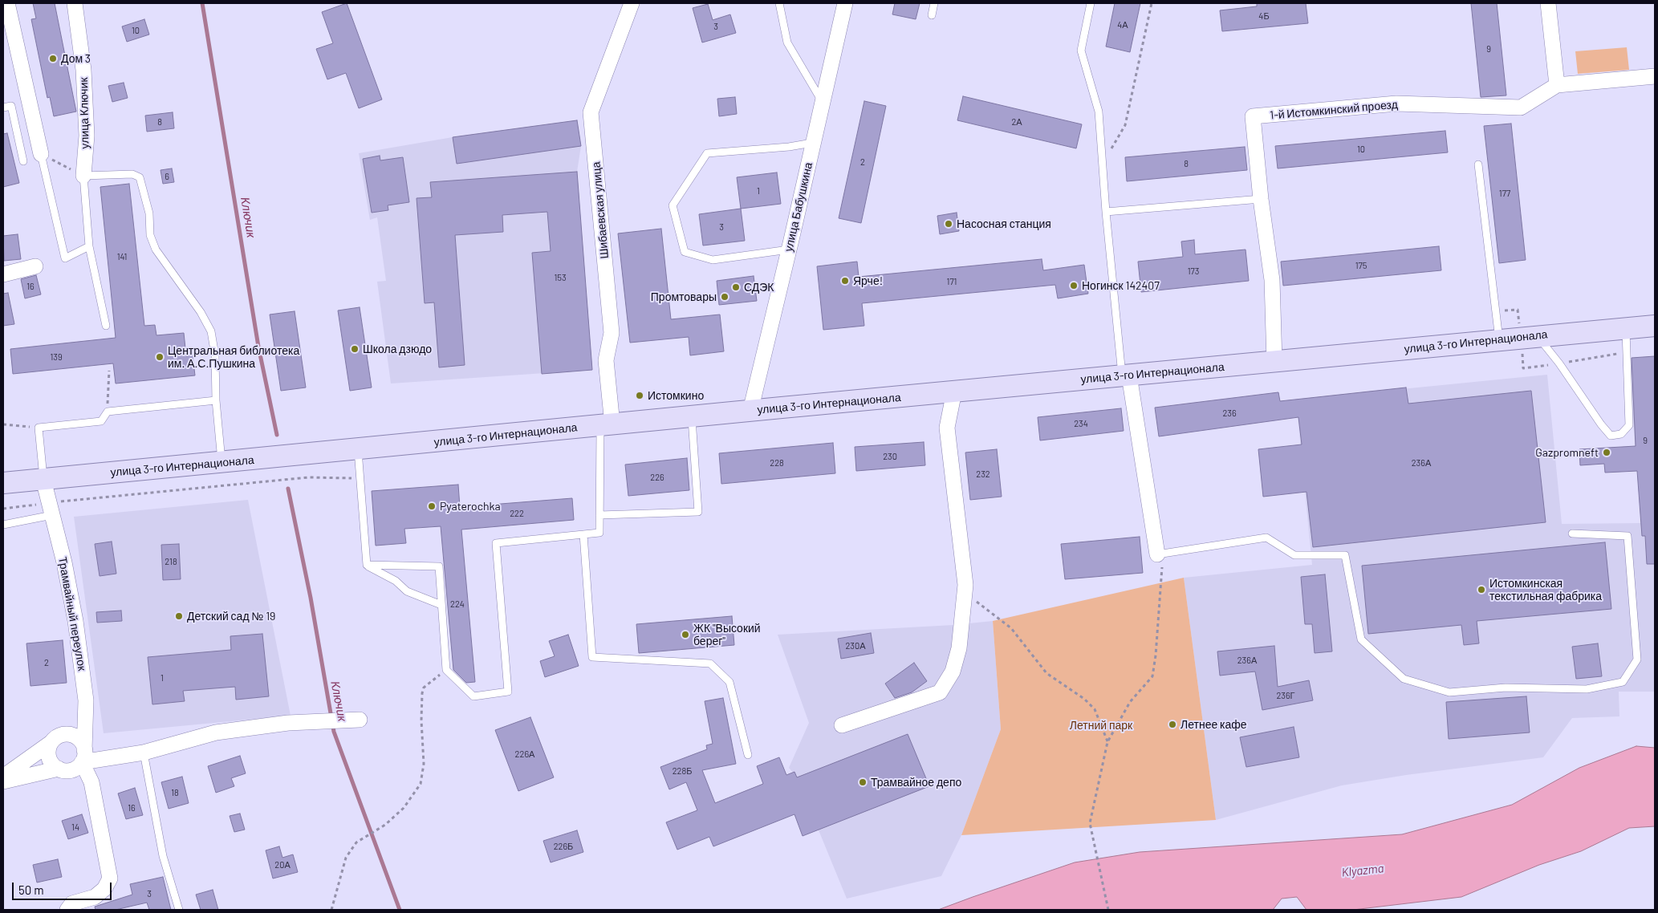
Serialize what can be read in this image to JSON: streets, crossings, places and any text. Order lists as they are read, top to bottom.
{
  "streets": {
    "main road": ["улица 3-го Интернационала"],
    "street": [
      "1-й Истомкинский проезд",
      "улица Ключик",
      "улица Бабушкина",
      "Шибаевская улица",
      "Трамвайный переулок"
    ]
  },
  "crossings": [
    ["1-й Истомкинский проезд", "улица 3-го Интернационала"],
    ["улица Бабушкина", "улица 3-го Интернационала"],
    ["Шибаевская улица", "улица 3-го Интернационала"],
    ["улица 3-го Интернационала", "Трамвайный переулок"]
  ],
  "water": ["Ключик", "Klyazma"],
  "parks": ["Летний парк"],
  "places": [
    "Дом 3",
    "Насосная станция",
    "Ярче!",
    "Ногинск 142407",
    "СДЭК",
    "Промтовары",
    "Школа дзюдо",
    "Центральная библиотека им. А.С.Пушкина",
    "Истомкино",
    "Gazpromneft",
    "Pyaterochka",
    "Истомкинская текстильная фабрика",
    "Детский сад № 19",
    "ЖК \"Высокий берег\"",
    "Летнее кафе",
    "Трамвайное депо"
  ],
  "house_numbers": [
    "4Б",
    "4А",
    "3",
    "10",
    "9",
    "8",
    "2А",
    "10",
    "2",
    "8",
    "6",
    "1",
    "177",
    "3",
    "141",
    "175",
    "173",
    "153",
    "171",
    "16",
    "139",
    "236",
    "234",
    "9",
    "230",
    "228",
    "236А",
    "232",
    "226",
    "222",
    "218",
    "224",
    "230А",
    "236А",
    "2",
    "1",
    "236Г",
    "226А",
    "228Б",
    "18",
    "16",
    "14",
    "226Б",
    "20А",
    "3"
  ],
  "scale_bar": "50 m"
}
